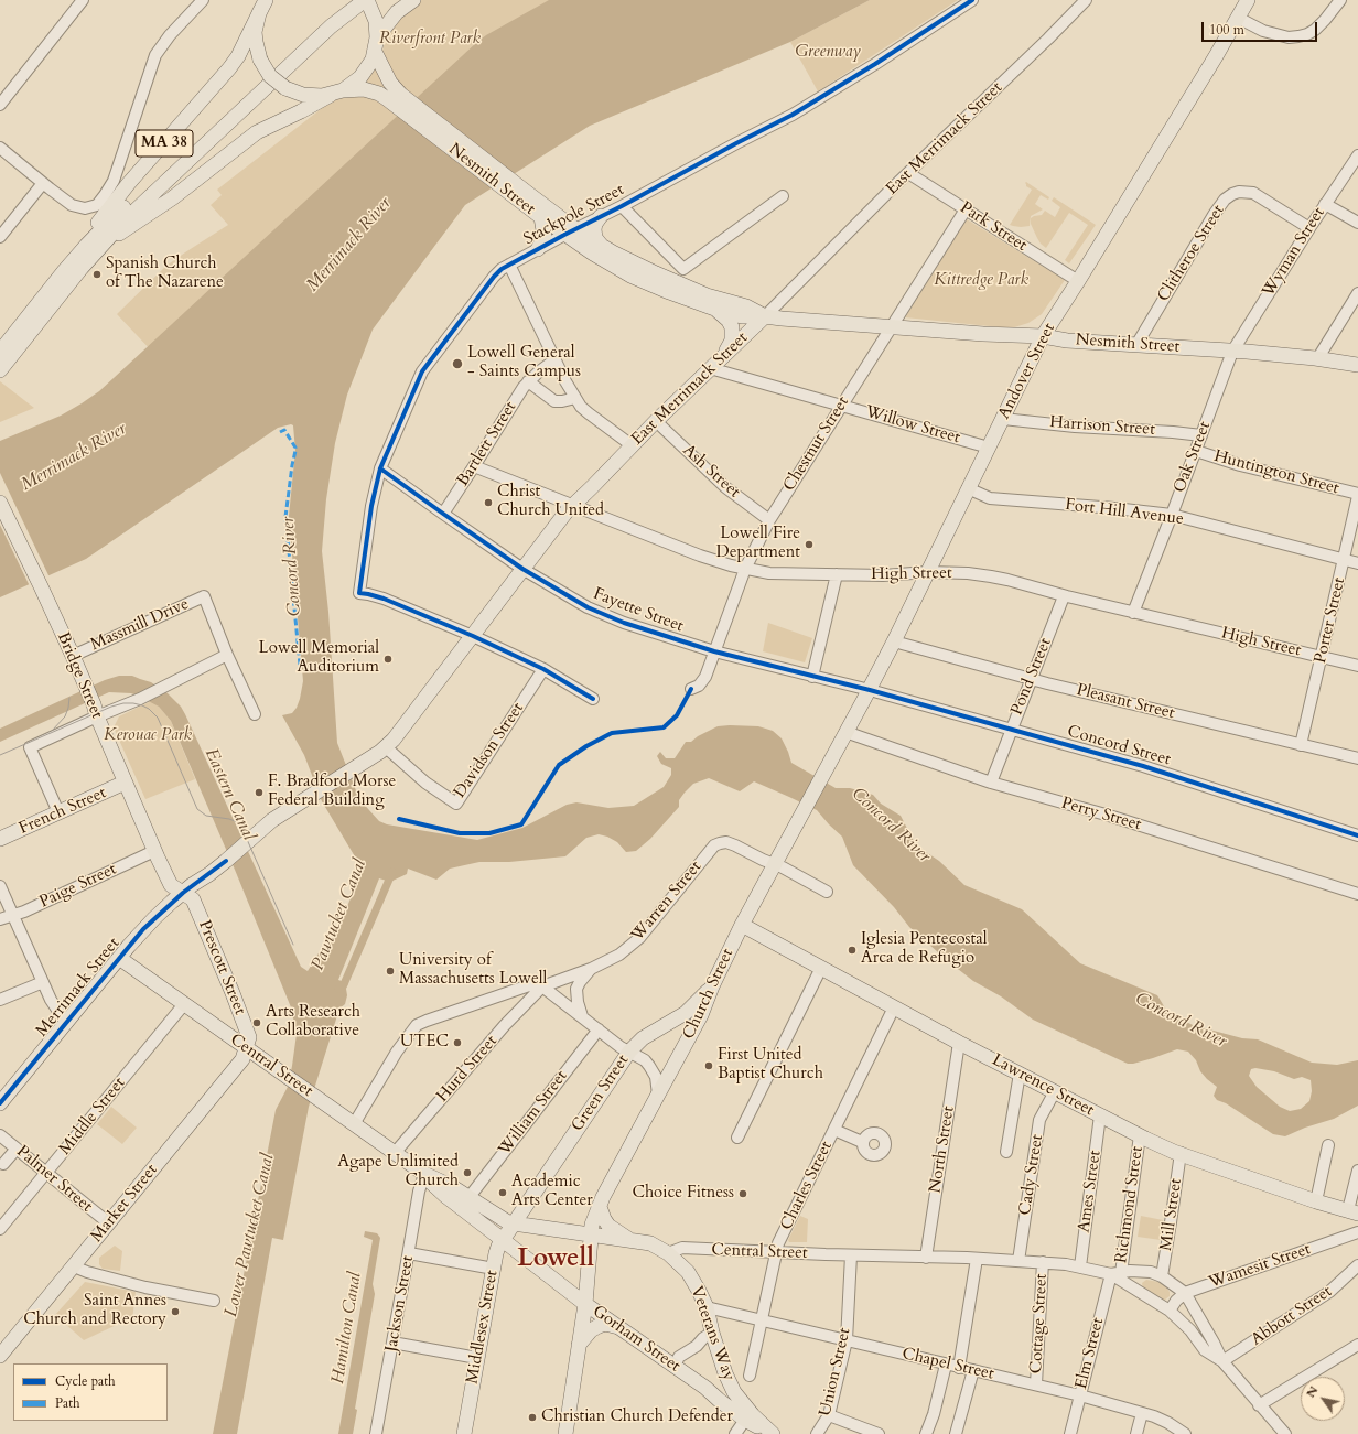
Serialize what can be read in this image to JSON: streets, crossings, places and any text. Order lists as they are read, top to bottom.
{
  "streets": {
    "main road": [
      "East Merrimack Street",
      "MA 38",
      "Nesmith Street",
      "Andover Street",
      "Bridge Street",
      "French Street",
      "Prescott Street",
      "Merrimack Street",
      "Church Street",
      "Central Street",
      "Lawrence Street",
      "Green Street",
      "Market Street",
      "Middlesex Street",
      "Veterans Way",
      "Gorham Street"
    ],
    "street": [
      "Stackpole Street",
      "Park Street",
      "Wyman Street",
      "Clitheroe Street",
      "Willow Street",
      "Harrison Street",
      "Bartlett Street",
      "Chestnut Street",
      "Oak Street",
      "Ash Street",
      "Huntington Street",
      "Fort Hill Avenue",
      "High Street",
      "Fayette Street",
      "Porter Street",
      "Massmill Drive",
      "Pond Street",
      "Pleasant Street",
      "Concord Street",
      "Davidson Street",
      "Perry Street",
      "Paige Street",
      "Warren Street",
      "Hurd Street",
      "William Street",
      "Middle Street",
      "North Street",
      "Cady Street",
      "Palmer Street",
      "Charles Street",
      "Ames Street",
      "Richmond Street",
      "Mill Street",
      "Wamesit Street",
      "Jackson Street",
      "Abbott Street",
      "Cottage Street",
      "Elm Street",
      "Chapel Street",
      "Union Street"
    ]
  },
  "crossings": [
    ["East Merrimack Street", "Nesmith Street"],
    ["East Merrimack Street", "Stackpole Street"],
    ["East Merrimack Street", "Park Street"],
    ["East Merrimack Street", "Willow Street"],
    ["East Merrimack Street", "Ash Street"],
    ["East Merrimack Street", "High Street"],
    ["East Merrimack Street", "Fayette Street"],
    ["East Merrimack Street", "Davidson Street"],
    ["East Merrimack Street", "Merrimack Street"],
    ["MA 38", "Nesmith Street"],
    ["Nesmith Street", "Stackpole Street"],
    ["Nesmith Street", "Wyman Street"],
    ["Nesmith Street", "Clitheroe Street"],
    ["Nesmith Street", "Andover Street"],
    ["Nesmith Street", "Chestnut Street"],
    ["Nesmith Street", "Oak Street"],
    ["Stackpole Street", "Fayette Street"],
    ["Park Street", "Andover Street"],
    ["Park Street", "Chestnut Street"],
    ["Wyman Street", "Clitheroe Street"],
    ["Wyman Street", "Oak Street"],
    ["Andover Street", "Willow Street"],
    ["Andover Street", "Harrison Street"],
    ["Andover Street", "Fort Hill Avenue"],
    ["Andover Street", "High Street"],
    ["Andover Street", "Fayette Street"],
    ["Andover Street", "Pleasant Street"],
    ["Andover Street", "Concord Street"],
    ["Andover Street", "Perry Street"],
    ["Andover Street", "Church Street"],
    ["Willow Street", "Chestnut Street"],
    ["Harrison Street", "Oak Street"],
    ["Bartlett Street", "High Street"],
    ["Bartlett Street", "Fayette Street"],
    ["Chestnut Street", "Ash Street"],
    ["Chestnut Street", "High Street"],
    ["Chestnut Street", "Fayette Street"],
    ["Oak Street", "Huntington Street"],
    ["Oak Street", "Fort Hill Avenue"],
    ["Oak Street", "High Street"],
    ["Huntington Street", "Porter Street"],
    ["Fort Hill Avenue", "Porter Street"],
    ["High Street", "Porter Street"],
    ["High Street", "Pond Street"],
    ["Fayette Street", "Concord Street"],
    ["Porter Street", "Pleasant Street"],
    ["Massmill Drive", "Bridge Street"],
    ["Bridge Street", "French Street"],
    ["Bridge Street", "Paige Street"],
    ["Bridge Street", "Prescott Street"],
    ["Bridge Street", "Merrimack Street"],
    ["Pond Street", "Pleasant Street"],
    ["Pond Street", "Concord Street"],
    ["Pond Street", "Perry Street"],
    ["Warren Street", "Church Street"],
    ["Warren Street", "Central Street"],
    ["Warren Street", "Hurd Street"],
    ["Prescott Street", "Merrimack Street"],
    ["Prescott Street", "Central Street"],
    ["Prescott Street", "Market Street"],
    ["Merrimack Street", "Central Street"],
    ["Church Street", "Central Street"],
    ["Church Street", "Lawrence Street"],
    ["Church Street", "Green Street"],
    ["Church Street", "Gorham Street"],
    ["Central Street", "Hurd Street"],
    ["Central Street", "Green Street"],
    ["Central Street", "William Street"],
    ["Central Street", "Middle Street"],
    ["Central Street", "North Street"],
    ["Central Street", "Cady Street"],
    ["Central Street", "Charles Street"],
    ["Central Street", "Ames Street"],
    ["Central Street", "Market Street"],
    ["Central Street", "Richmond Street"],
    ["Central Street", "Mill Street"],
    ["Central Street", "Wamesit Street"],
    ["Central Street", "Jackson Street"],
    ["Central Street", "Abbott Street"],
    ["Central Street", "Cottage Street"],
    ["Central Street", "Middlesex Street"],
    ["Central Street", "Veterans Way"],
    ["Central Street", "Gorham Street"],
    ["Central Street", "Elm Street"],
    ["Central Street", "Union Street"],
    ["Lawrence Street", "North Street"],
    ["Lawrence Street", "Cady Street"],
    ["Lawrence Street", "Charles Street"],
    ["Lawrence Street", "Ames Street"],
    ["Lawrence Street", "Richmond Street"],
    ["Lawrence Street", "Mill Street"],
    ["Green Street", "Middlesex Street"],
    ["Middle Street", "Palmer Street"],
    ["Palmer Street", "Market Street"],
    ["Charles Street", "Chapel Street"],
    ["Richmond Street", "Elm Street"],
    ["Cottage Street", "Chapel Street"],
    ["Middlesex Street", "Gorham Street"],
    ["Veterans Way", "Gorham Street"],
    ["Veterans Way", "Chapel Street"],
    ["Elm Street", "Chapel Street"],
    ["Chapel Street", "Union Street"]
  ],
  "districts": ["Lowell"],
  "water": [
    "Merrimack River",
    "Concord River",
    "Eastern Canal",
    "Pawtucket Canal",
    "Lower Pawtucket Canal",
    "Hamilton Canal"
  ],
  "parks": [
    "Riverfront Park",
    "Greenway",
    "Kittredge Park",
    "Kerouac Park"
  ],
  "places": [
    "Spanish Church of The Nazarene",
    "Lowell General - Saints Campus",
    "Christ Church United",
    "Lowell Fire Department",
    "Lowell Memorial Auditorium",
    "F. Bradford Morse Federal Building",
    "Iglesia Pentecostal Arca de Refugio",
    "University of Massachusetts Lowell",
    "Arts Research Collaborative",
    "UTEC",
    "First United Baptist Church",
    "Agape Unlimited Church",
    "Academic Arts Center",
    "Choice Fitness",
    "Saint Annes Church and Rectory",
    "Christian Church Defender"
  ],
  "legend": ["Cycle path", "Path"],
  "scale_bar": "100 m",
  "north": "top left"
}
